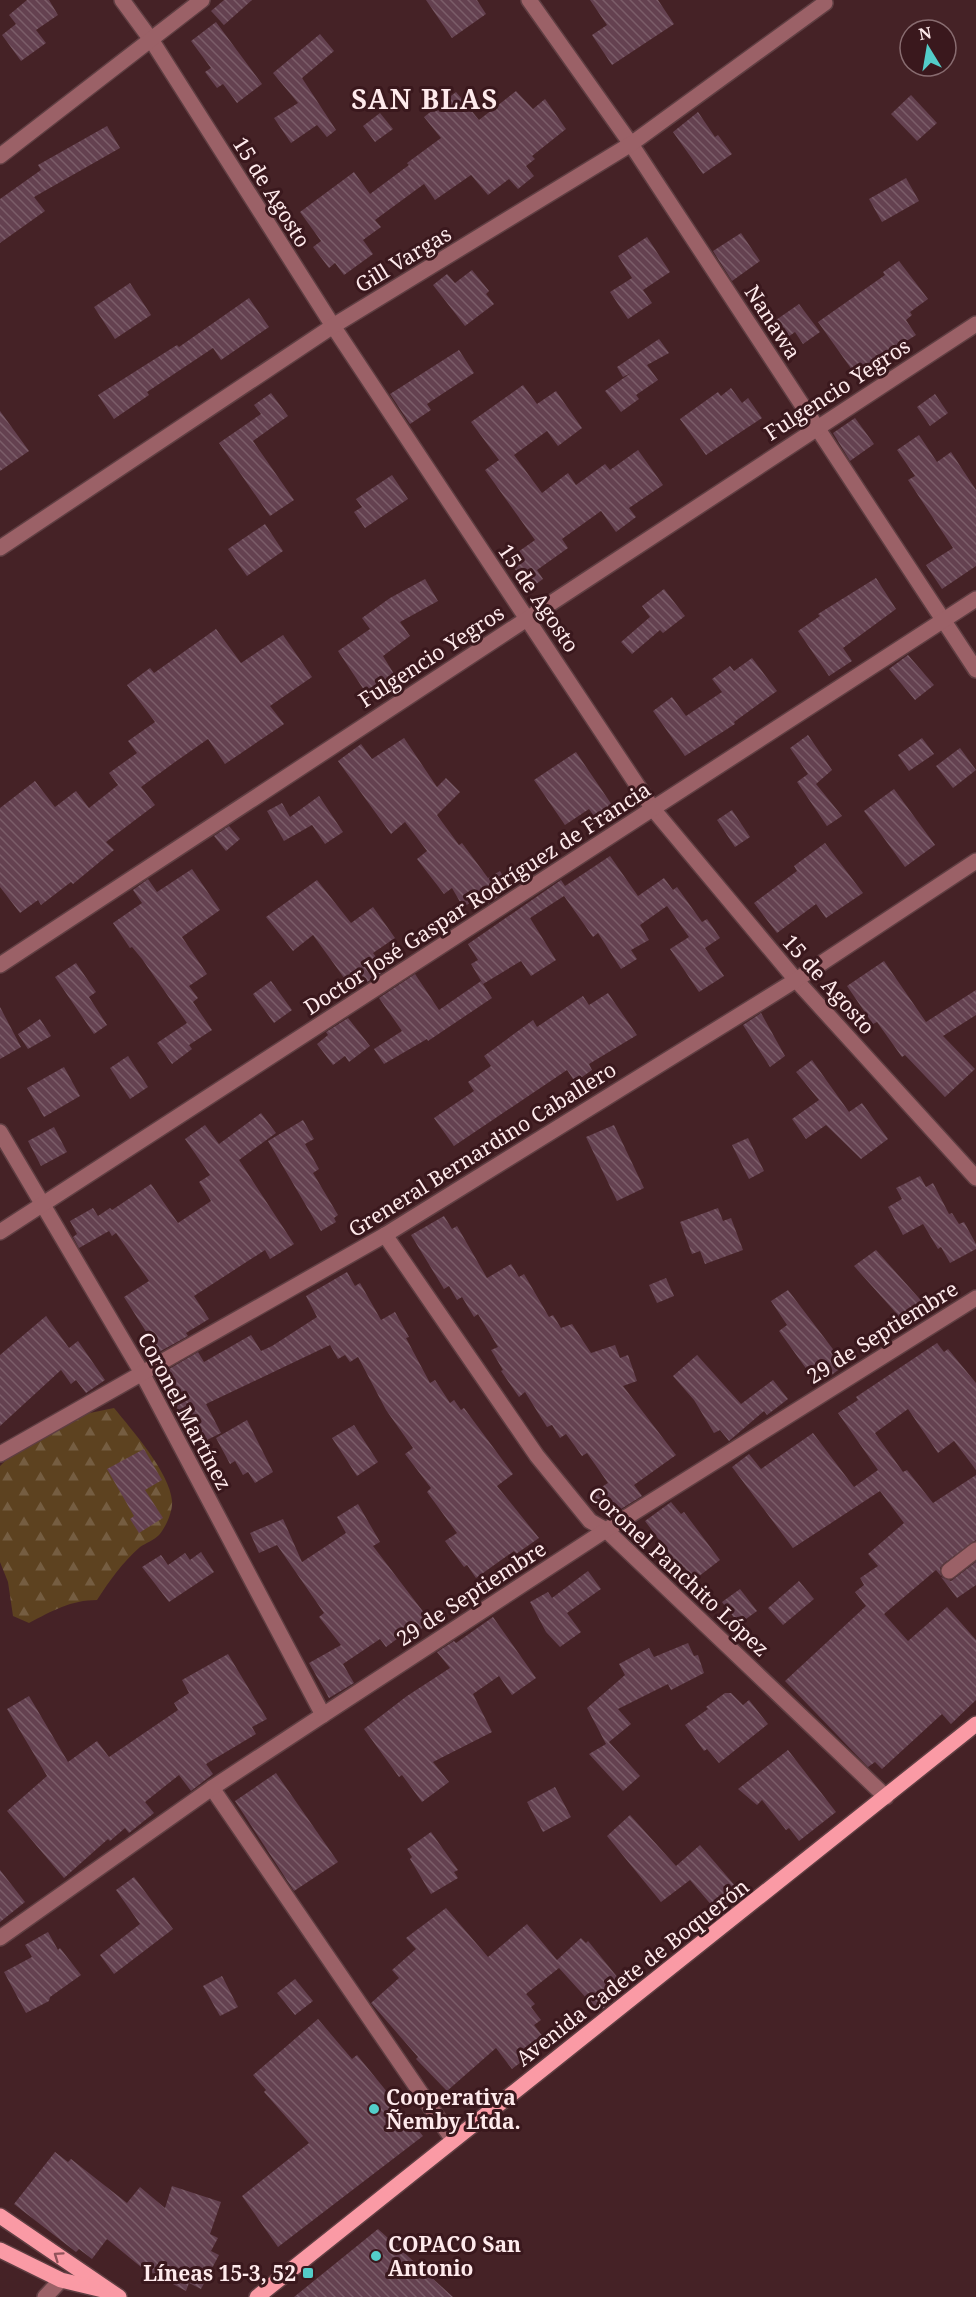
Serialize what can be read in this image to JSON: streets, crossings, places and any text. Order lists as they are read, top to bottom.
{
  "streets": {
    "main road": ["Avenida Cadete de Boquerón"],
    "street": [
      "15 de Agosto",
      "Gill Vargas",
      "Nanawa",
      "Fulgencio Yegros",
      "Doctor José Gaspar Rodríguez de Francia",
      "Greneral Bernardino Caballero",
      "29 de Septiembre",
      "Coronel Martínez",
      "Coronel Panchito López"
    ]
  },
  "crossings": [
    ["15 de Agosto", "Gill Vargas"],
    ["15 de Agosto", "Fulgencio Yegros"],
    ["15 de Agosto", "Doctor José Gaspar Rodríguez de Francia"],
    ["15 de Agosto", "Greneral Bernardino Caballero"],
    ["Gill Vargas", "Nanawa"],
    ["Nanawa", "Fulgencio Yegros"],
    ["Nanawa", "Doctor José Gaspar Rodríguez de Francia"],
    ["Doctor José Gaspar Rodríguez de Francia", "Coronel Martínez"],
    ["Greneral Bernardino Caballero", "Coronel Martínez"],
    ["Greneral Bernardino Caballero", "Coronel Panchito López"],
    ["29 de Septiembre", "Coronel Martínez"],
    ["29 de Septiembre", "Coronel Panchito López"],
    ["Coronel Panchito López", "Avenida Cadete de Boquerón"]
  ],
  "districts": ["SAN BLAS"],
  "places": {
    "other": ["Cooperativa Ñemby Ltda.", "COPACO San Antonio"],
    "transit": ["Líneas 15-3, 52"]
  },
  "north": "top"
}
